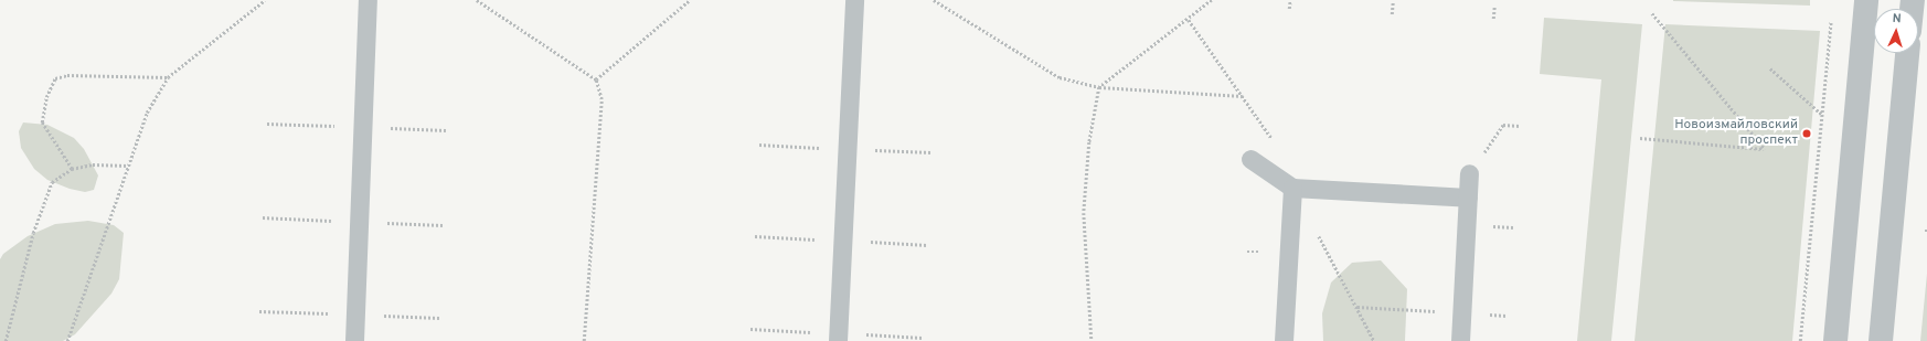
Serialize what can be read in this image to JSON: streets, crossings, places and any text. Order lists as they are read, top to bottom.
{
  "places": ["Новоизмайловский проспект"],
  "north": "top"
}
